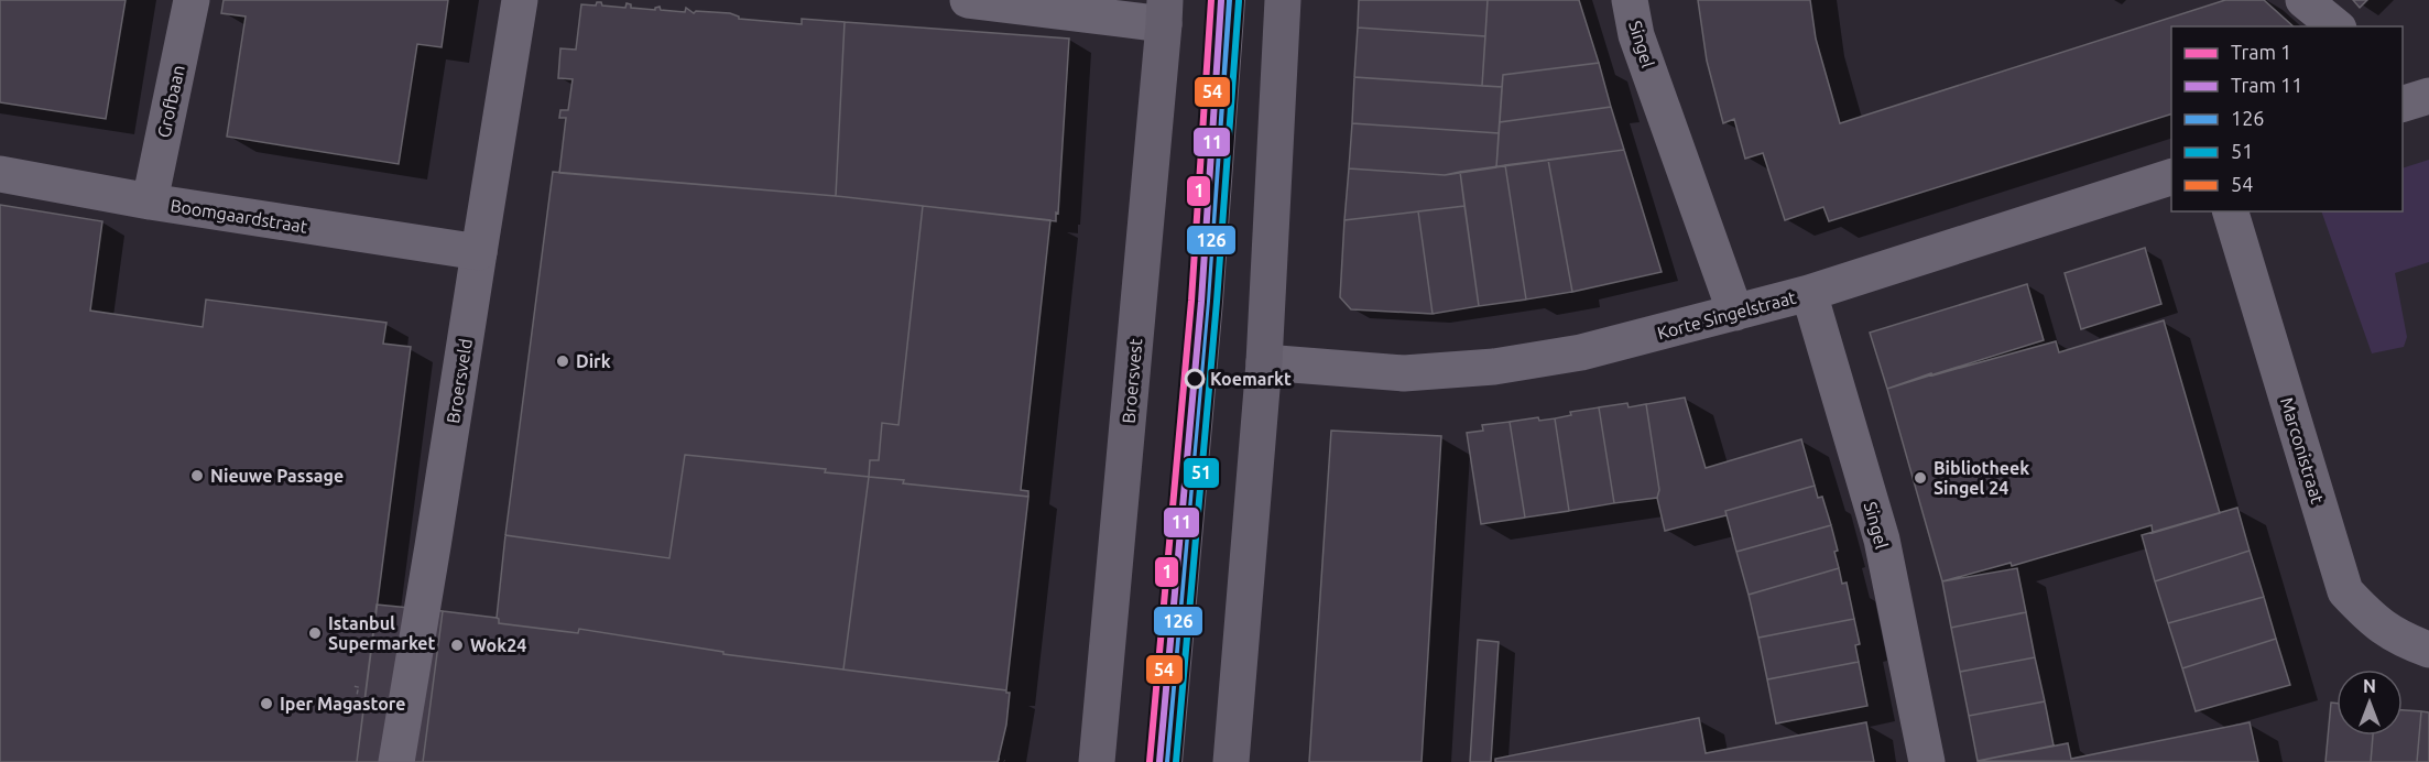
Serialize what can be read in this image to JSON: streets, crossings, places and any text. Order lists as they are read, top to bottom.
{
  "streets": {
    "main road": ["Broersvest"],
    "street": [
      "Singel",
      "Grofbaan",
      "Boomgaardstraat",
      "Korte Singelstraat",
      "Broersveld",
      "Marconistraat"
    ]
  },
  "crossings": [
    ["Singel", "Korte Singelstraat"],
    ["Grofbaan", "Boomgaardstraat"],
    ["Boomgaardstraat", "Broersveld"]
  ],
  "places": [
    "Dirk",
    "Koemarkt",
    "Nieuwe Passage",
    "Bibliotheek Singel 24",
    "Istanbul Supermarket",
    "Wok24",
    "Iper Magastore"
  ],
  "lines": [
    "tram line 1",
    "transit line 126",
    "transit line 54",
    "tram line 11",
    "transit line 51"
  ],
  "legend": [
    "Tram 1",
    "Tram 11",
    "126",
    "51",
    "54"
  ],
  "north": "top"
}
